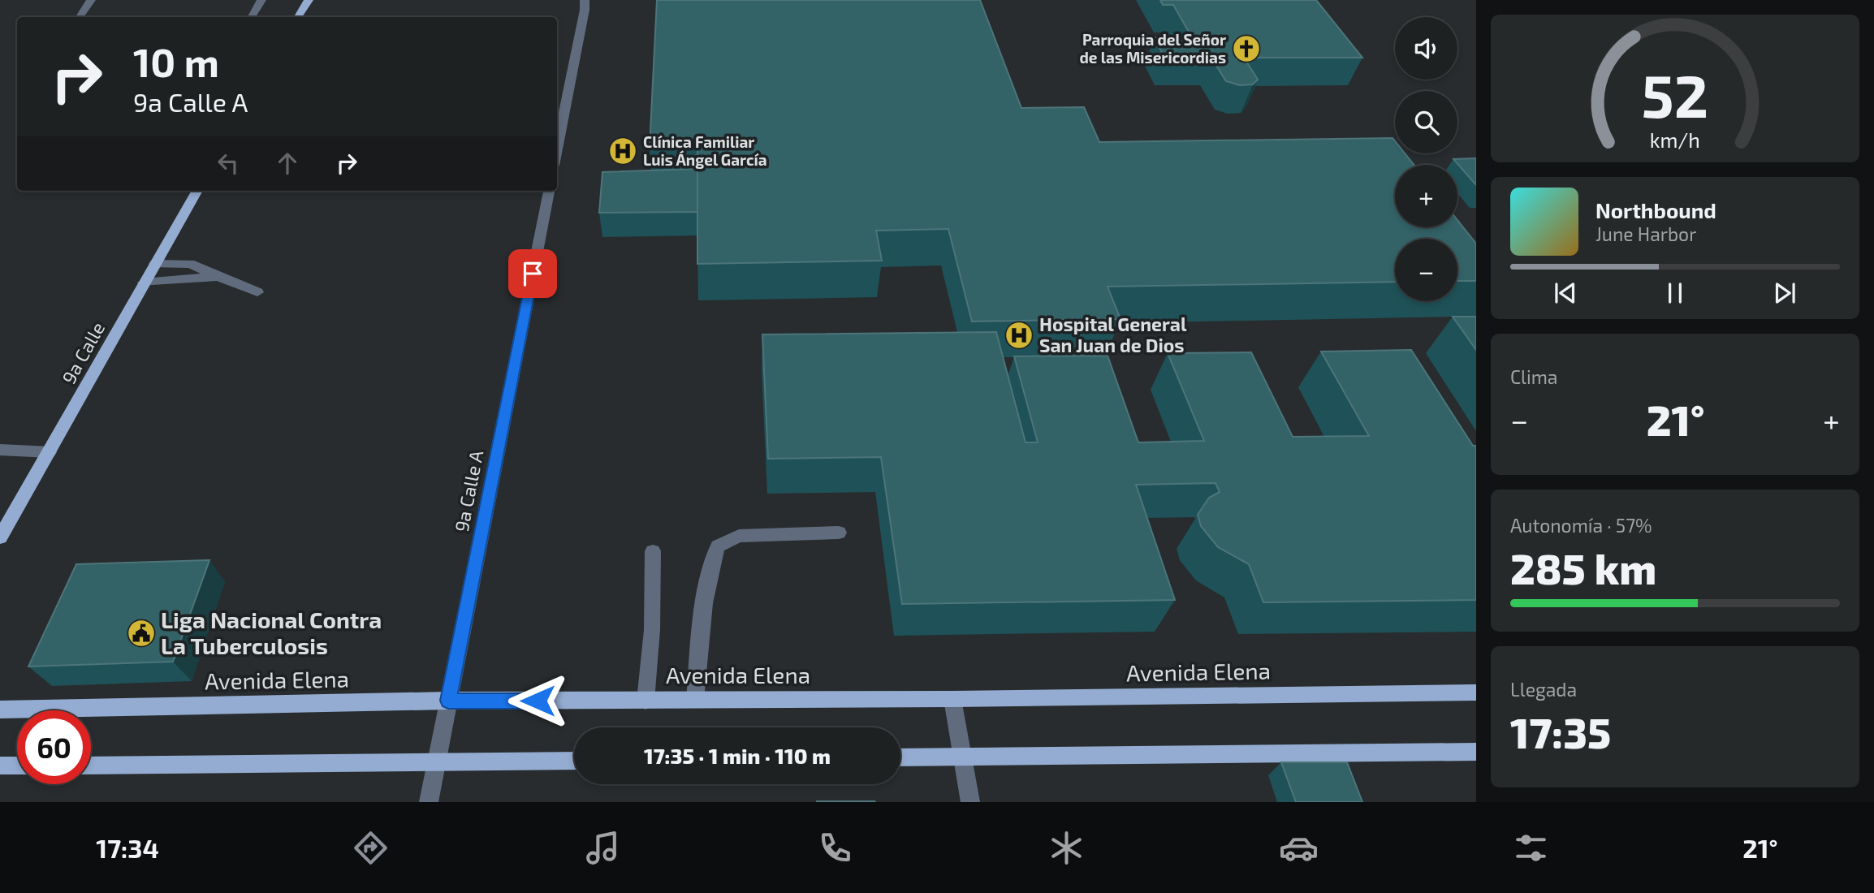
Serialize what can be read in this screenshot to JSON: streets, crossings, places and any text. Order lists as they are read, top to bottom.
{
  "streets": {
    "main road": ["9a Calle", "Avenida Elena"],
    "street": ["9a Calle A"]
  },
  "crossings": [
    ["9a Calle A", "Avenida Elena"]
  ],
  "places": {
    "church": ["Parroquia del Señor de las Misericordias"],
    "hospital": ["Clínica Familiar Luis Ángel García", "Hospital General San Juan de Dios"],
    "public building": ["Liga Nacional Contra La Tuberculosis"]
  },
  "page": {
    "map_buttons": ["+", "−"],
    "turn": ["10 m", "9a Calle A"],
    "song": ["Northbound", "June Harbor"],
    "tile": [
      "Clima",
      ["Autonomía · 57%", "285 km"],
      ["Llegada", "17:35"]
    ],
    "heat": ["−", "21°", "+"],
    "limit": "60",
    "trip": "17:35 · 1 min · 110 m",
    "tabs": ["17:34", "21°"],
    "gauge": ["52", "km/h"]
  }
}
